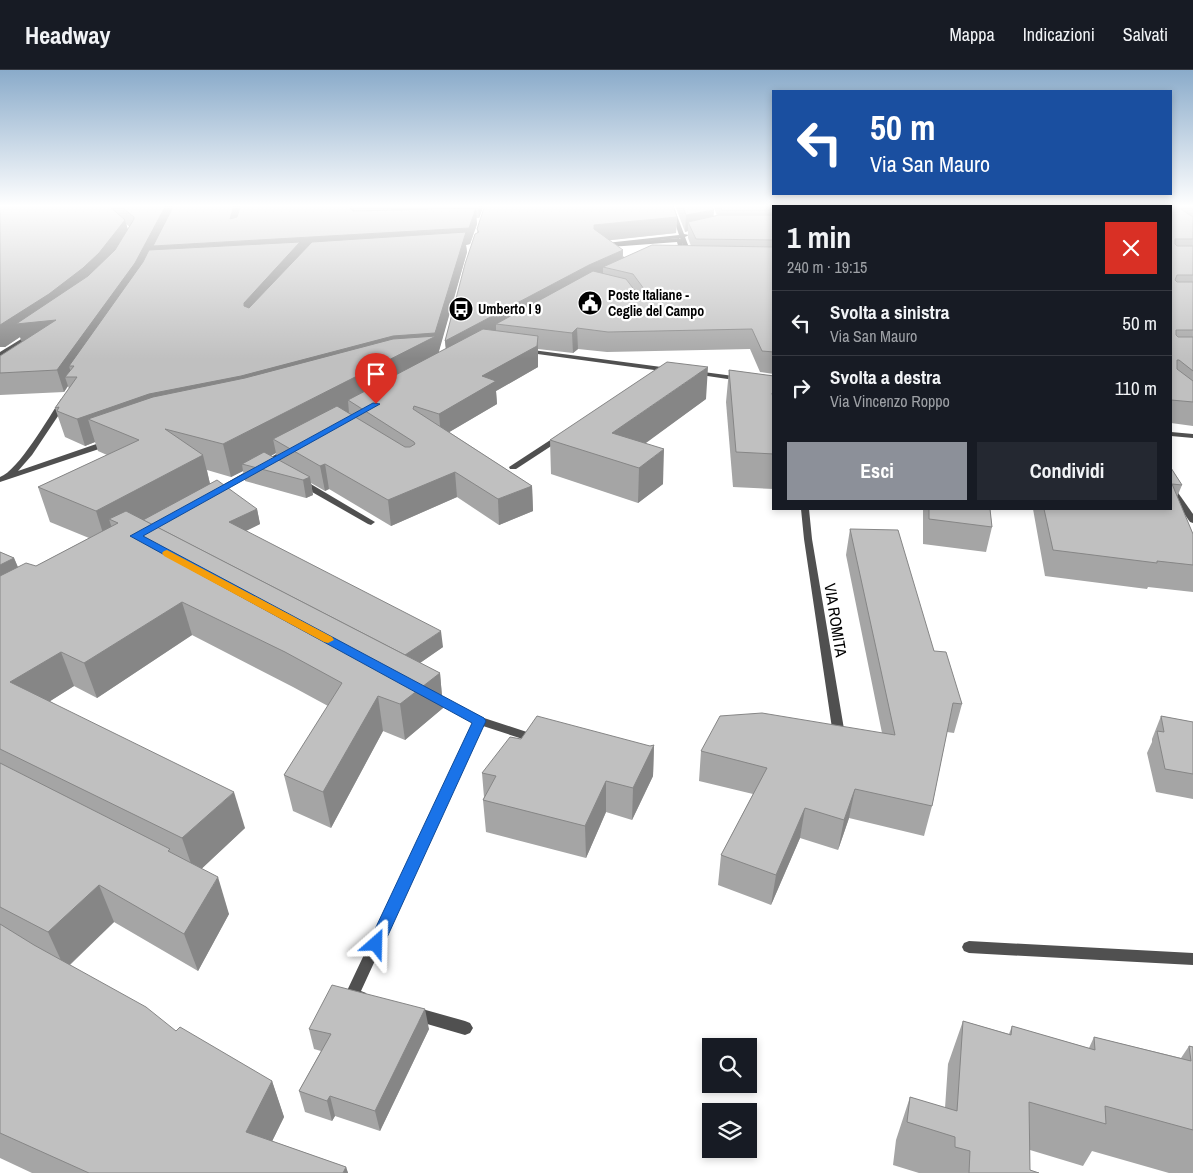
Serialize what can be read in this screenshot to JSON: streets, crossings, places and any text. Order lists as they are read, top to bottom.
{
  "streets": {
    "street": ["VIA ROMITA"]
  },
  "places": {
    "public building": ["Poste Italiane - Ceglie del Campo"],
    "bus stop": ["Umberto I 9"]
  },
  "page": {
    "header": "Headway",
    "nav": ["Mappa", "Indicazioni", "Salvati"],
    "turn": ["50 m", "Via San Mauro"],
    "heading": ["1 min", "240 m · 19:15"],
    "list": [
      {
        "name": "Svolta a sinistra",
        "note": "Via San Mauro",
        "value": "50 m"
      },
      {
        "name": "Svolta a destra",
        "note": "Via Vincenzo Roppo",
        "value": "110 m"
      }
    ],
    "buttons": ["Esci", "Condividi"]
  }
}
